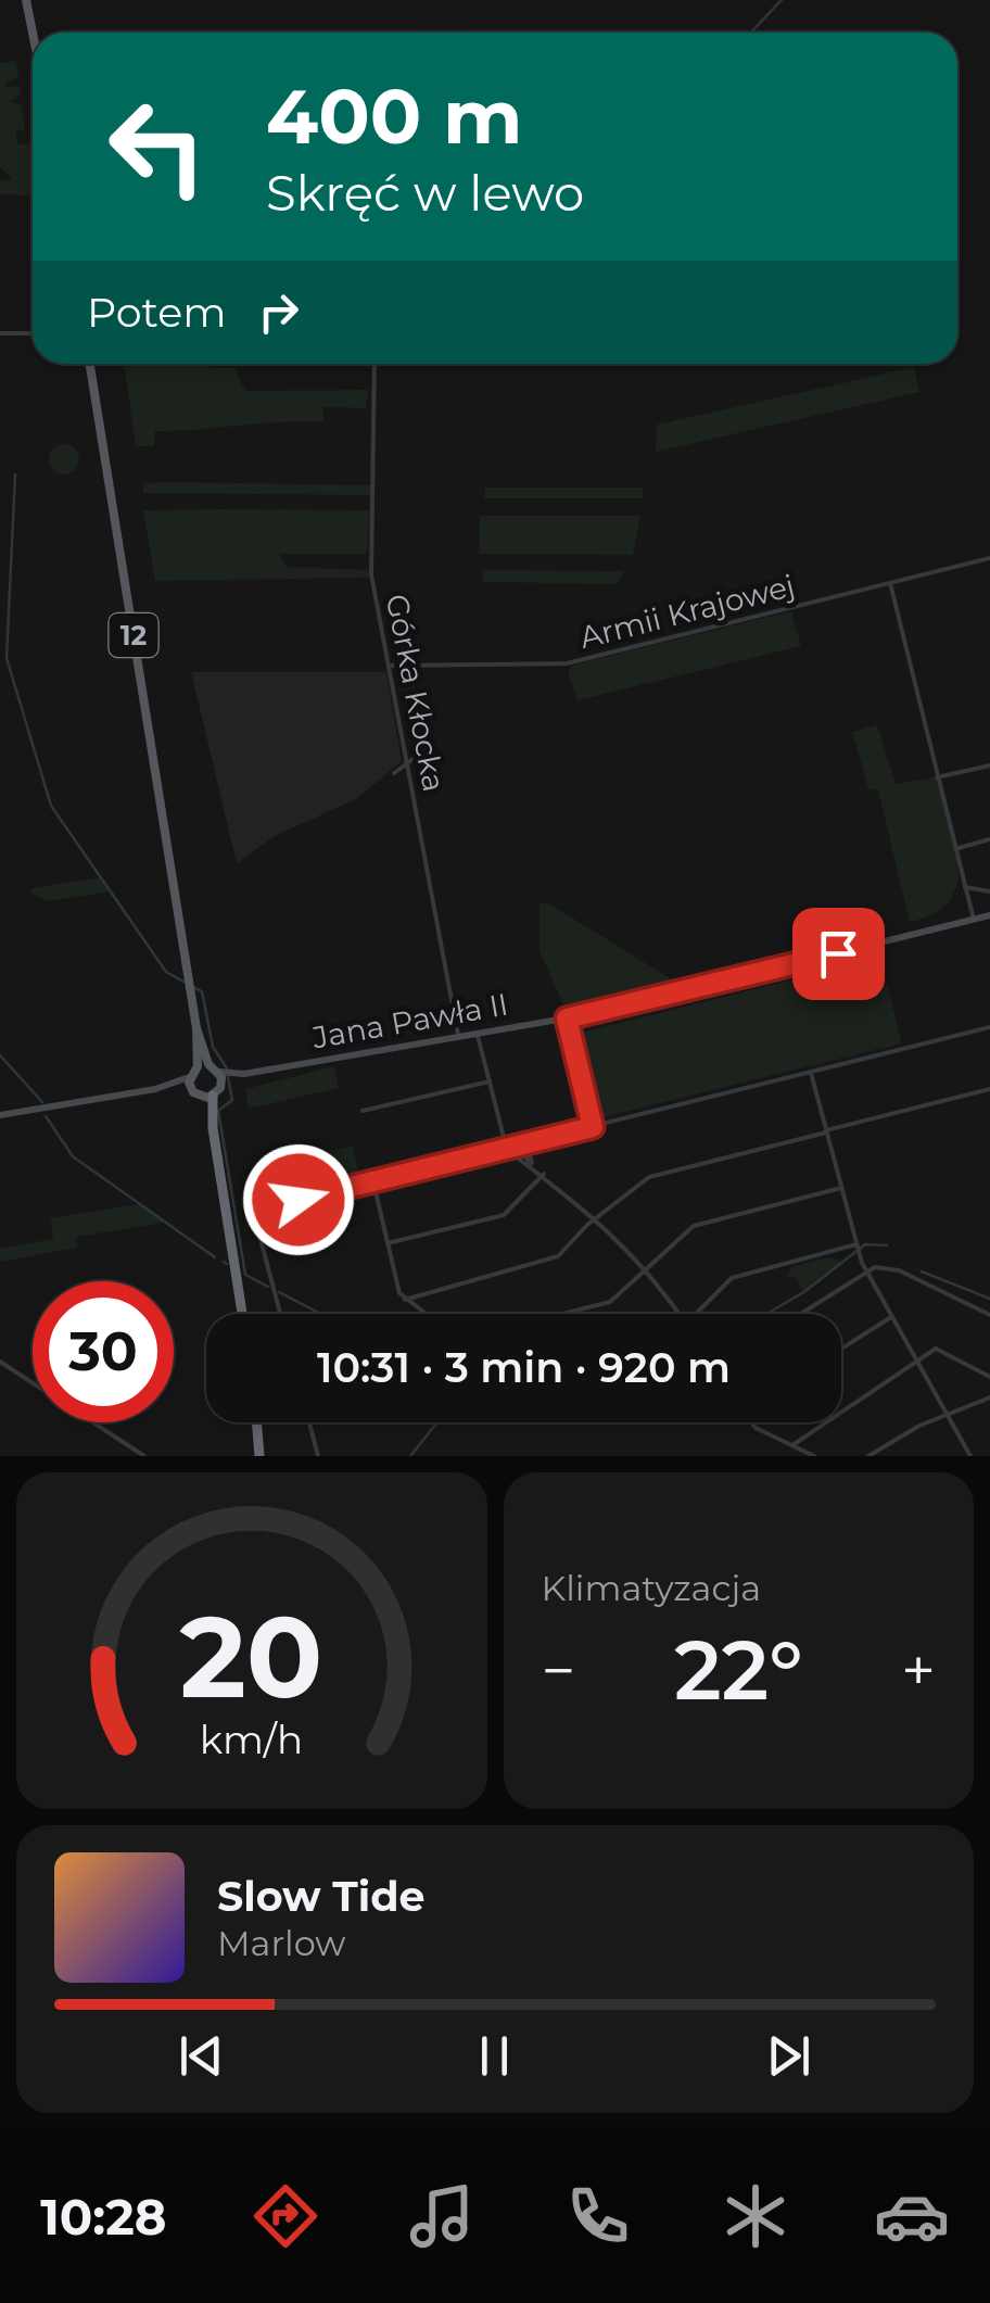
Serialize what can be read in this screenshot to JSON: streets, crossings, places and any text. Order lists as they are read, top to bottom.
{
  "streets": {
    "main road": ["12", "Jana Pawła II"],
    "street": ["Armii Krajowej", "Górka Kłocka"]
  },
  "crossings": [
    ["Armii Krajowej", "Górka Kłocka"],
    ["Górka Kłocka", "Jana Pawła II"]
  ],
  "page": {
    "turn": ["400 m", "Skręć w lewo"],
    "then": "Potem",
    "limit": "30",
    "trip": "10:31 · 3 min · 920 m",
    "tile": "Klimatyzacja",
    "heat": ["−", "22°", "+"],
    "song": ["Slow Tide", "Marlow"],
    "tabs": "10:28",
    "gauge": ["20", "km/h"]
  }
}
